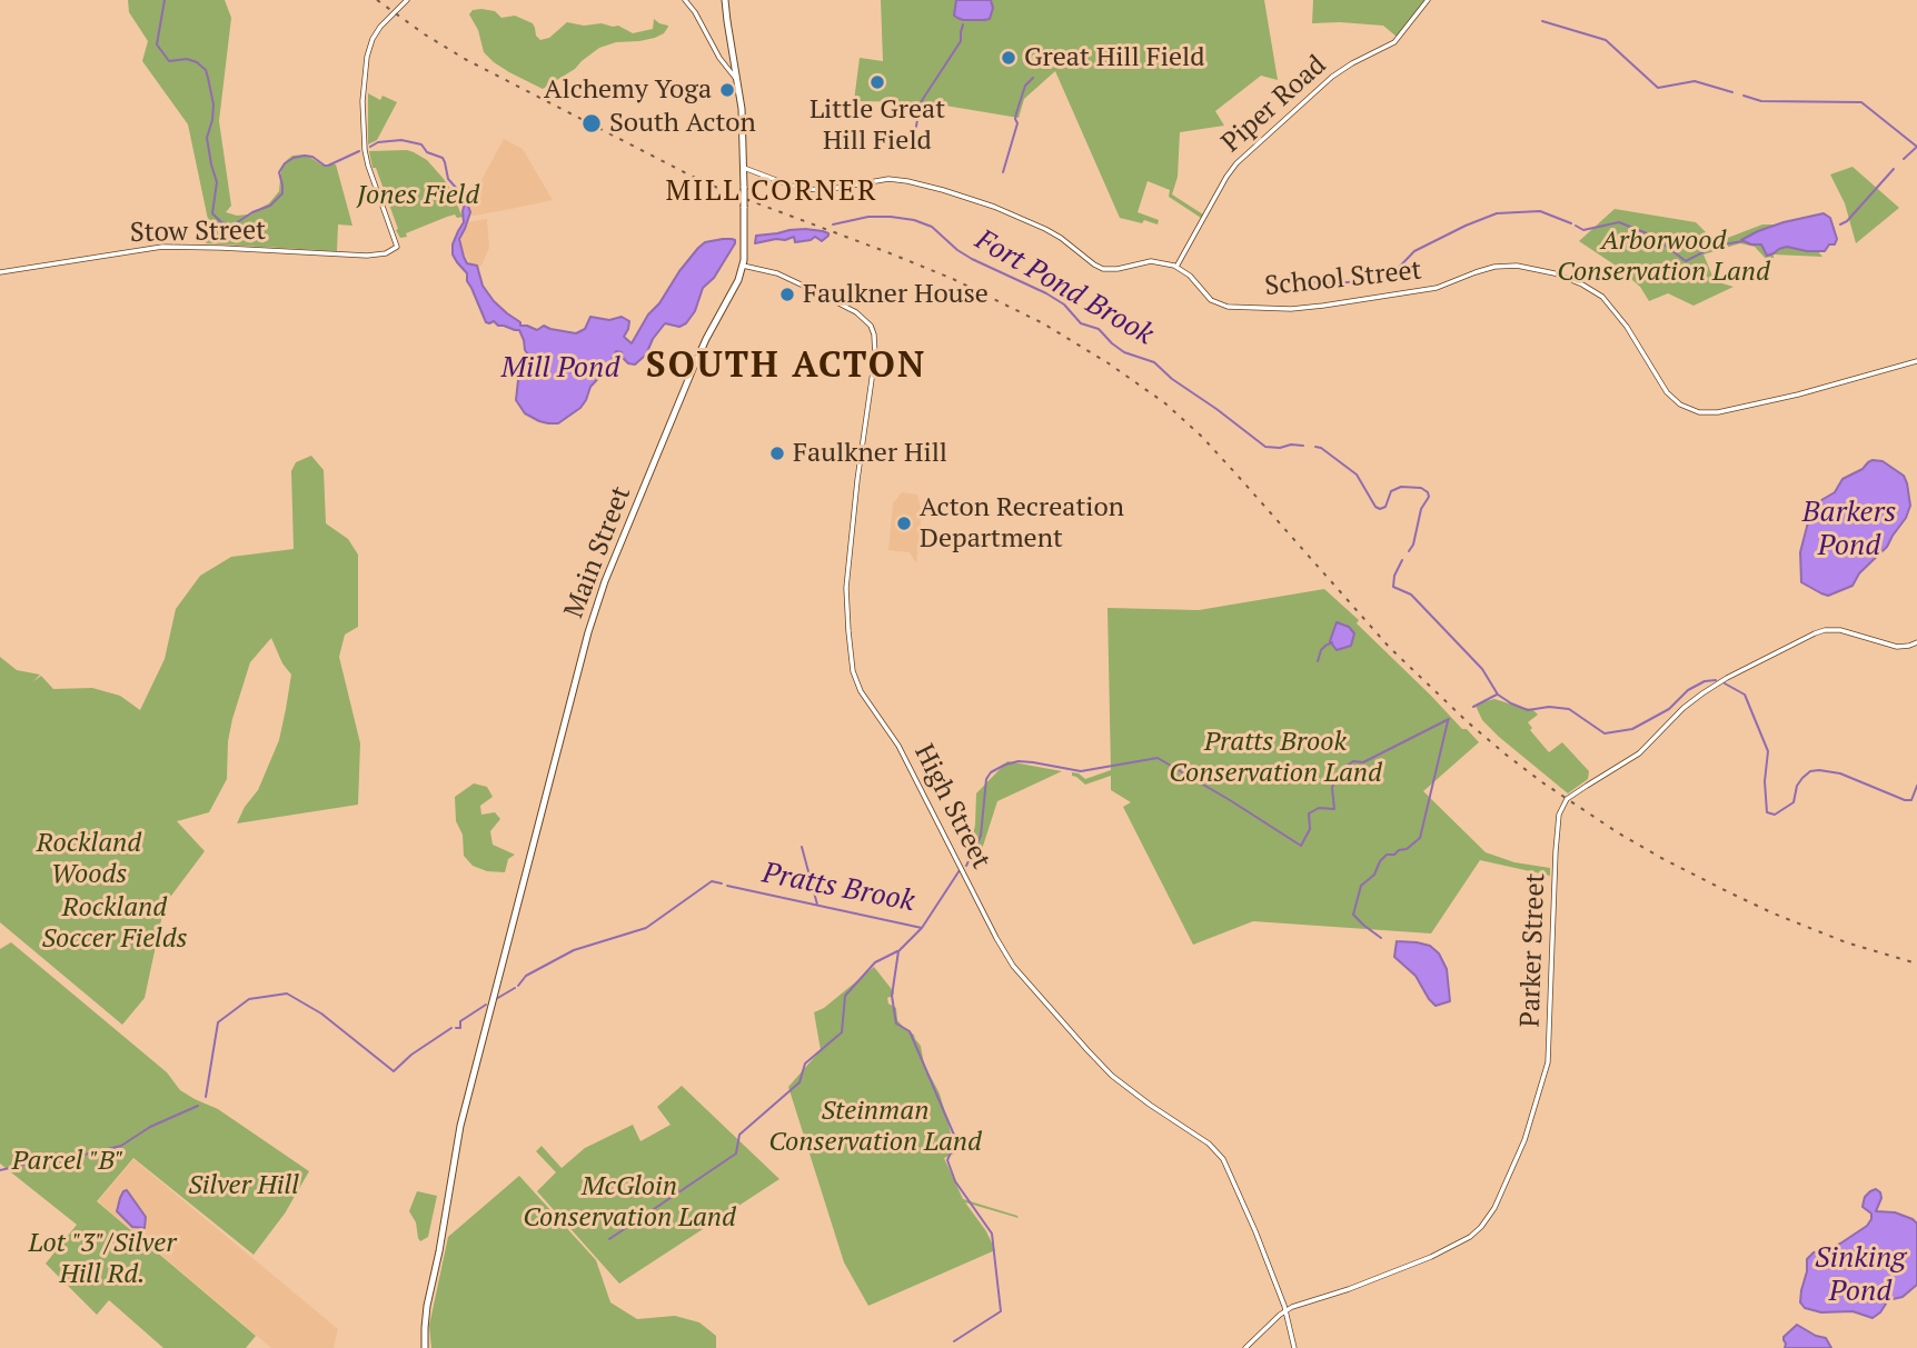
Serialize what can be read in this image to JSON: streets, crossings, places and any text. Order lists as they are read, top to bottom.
{
  "streets": {
    "main road": ["Main Street"],
    "street": [
      "Piper Road",
      "Stow Street",
      "School Street",
      "High Street",
      "Parker Street"
    ]
  },
  "crossings": [
    ["Piper Road", "School Street"],
    ["Main Street", "High Street"],
    ["High Street", "Parker Street"]
  ],
  "districts": ["MILL CORNER", "SOUTH ACTON"],
  "water": [
    "Fort Pond Brook",
    "Mill Pond",
    "Barkers Pond",
    "Pratts Brook",
    "Sinking Pond"
  ],
  "parks": [
    "Jones Field",
    "Arborwood Conservation Land",
    "Pratts Brook Conservation Land",
    "Rockland Woods",
    "Rockland Soccer Fields",
    "Steinman Conservation Land",
    "Parcel \"B\"",
    "Silver Hill",
    "McGloin Conservation Land",
    "Lot \"3\"/Silver Hill Rd."
  ],
  "places": [
    "Great Hill Field",
    "Little Great Hill Field",
    "Alchemy Yoga",
    "South Acton",
    "Faulkner House",
    "Faulkner Hill",
    "Acton Recreation Department"
  ]
}
